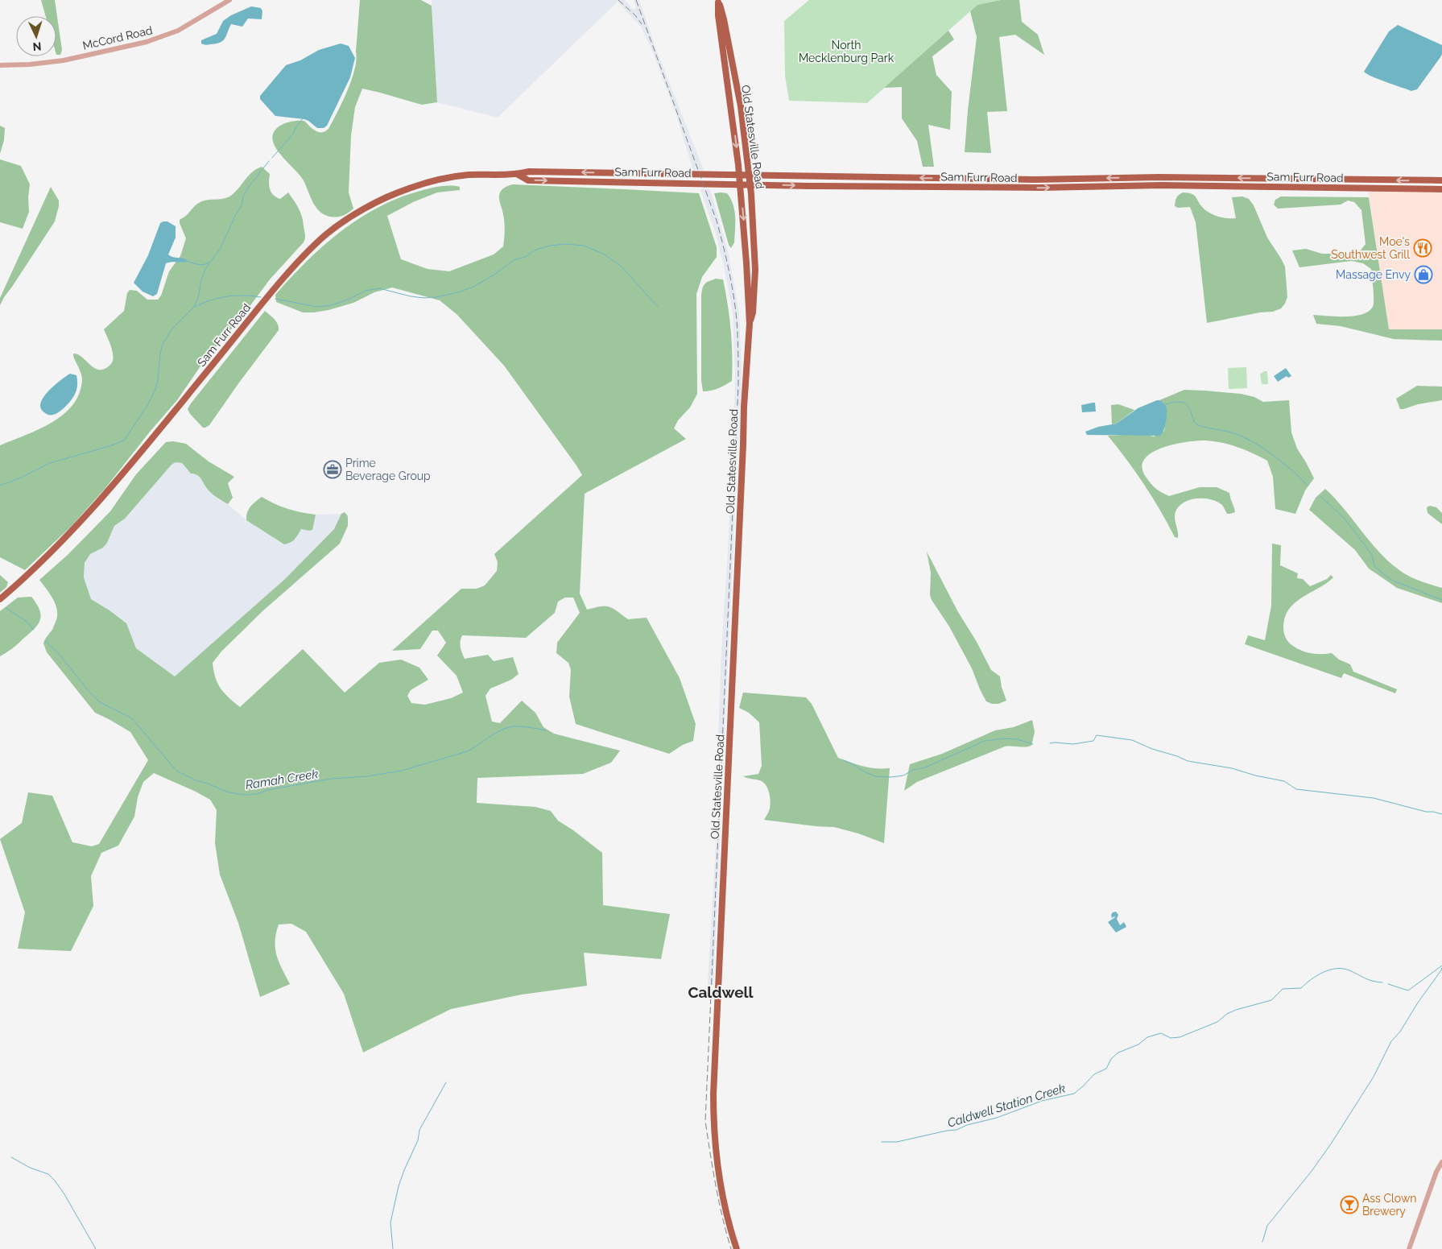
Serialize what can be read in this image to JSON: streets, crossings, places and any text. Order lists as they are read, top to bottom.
{
  "streets": {
    "main road": ["Old Statesville Road", "Sam Furr Road"],
    "street": ["McCord Road"]
  },
  "crossings": [
    ["Old Statesville Road", "Sam Furr Road"]
  ],
  "districts": ["Caldwell"],
  "water": ["Ramah Creek", "Caldwell Station Creek"],
  "parks": ["North Mecklenburg Park"],
  "places": {
    "restaurant": ["Moe's Southwest Grill"],
    "shop": ["Massage Envy"],
    "office": ["Prime Beverage Group"],
    "bar": ["Ass Clown Brewery"]
  },
  "north": "bottom"
}
